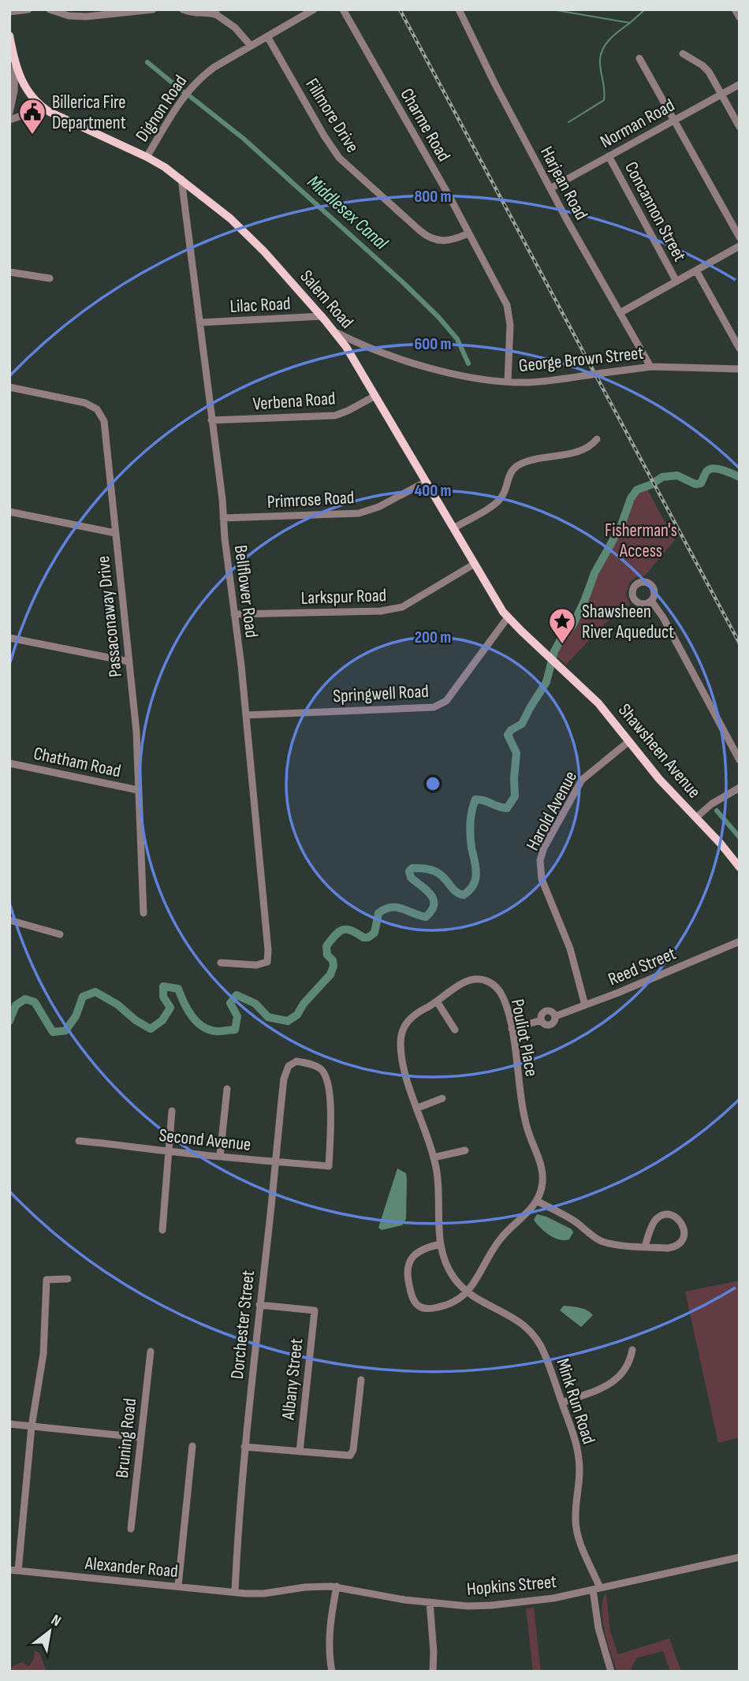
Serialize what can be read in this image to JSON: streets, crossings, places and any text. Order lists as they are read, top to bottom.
{
  "streets": {
    "main road": ["Salem Road", "Shawsheen Avenue"],
    "street": [
      "Dignon Road",
      "Fillmore Drive",
      "Norman Road",
      "Charme Road",
      "Harjean Road",
      "Concannon Street",
      "Lilac Road",
      "George Brown Street",
      "Verbena Road",
      "Primrose Road",
      "Bellflower Road",
      "Larkspur Road",
      "Passaconaway Drive",
      "Springwell Road",
      "Chatham Road",
      "Harold Avenue",
      "Reed Street",
      "Pouliot Place",
      "Second Avenue",
      "Dorchester Street",
      "Albany Street",
      "Mink Run Road",
      "Bruning Road",
      "Alexander Road",
      "Hopkins Street"
    ]
  },
  "crossings": [
    ["Dignon Road", "Fillmore Drive"],
    ["Dignon Road", "Salem Road"],
    ["Fillmore Drive", "Charme Road"],
    ["Norman Road", "Harjean Road"],
    ["Norman Road", "Concannon Street"],
    ["Charme Road", "George Brown Street"],
    ["Harjean Road", "George Brown Street"],
    ["Salem Road", "Lilac Road"],
    ["Salem Road", "George Brown Street"],
    ["Salem Road", "Verbena Road"],
    ["Salem Road", "Primrose Road"],
    ["Salem Road", "Bellflower Road"],
    ["Salem Road", "Larkspur Road"],
    ["Salem Road", "Springwell Road"],
    ["Salem Road", "Shawsheen Avenue"],
    ["Lilac Road", "Bellflower Road"],
    ["Verbena Road", "Bellflower Road"],
    ["Primrose Road", "Bellflower Road"],
    ["Bellflower Road", "Larkspur Road"],
    ["Bellflower Road", "Springwell Road"],
    ["Passaconaway Drive", "Chatham Road"],
    ["Shawsheen Avenue", "Harold Avenue"],
    ["Harold Avenue", "Reed Street"],
    ["Reed Street", "Pouliot Place"],
    ["Pouliot Place", "Mink Run Road"],
    ["Second Avenue", "Dorchester Street"],
    ["Dorchester Street", "Albany Street"],
    ["Dorchester Street", "Alexander Road"],
    ["Mink Run Road", "Hopkins Street"],
    ["Alexander Road", "Hopkins Street"]
  ],
  "water": ["Middlesex Canal"],
  "parks": ["Fisherman's Access"],
  "places": {
    "public building": ["Billerica Fire Department"],
    "place": ["Shawsheen River Aqueduct"]
  },
  "north": "top right",
  "rings": [
    "800 m",
    "600 m",
    "400 m",
    "200 m"
  ]
}
